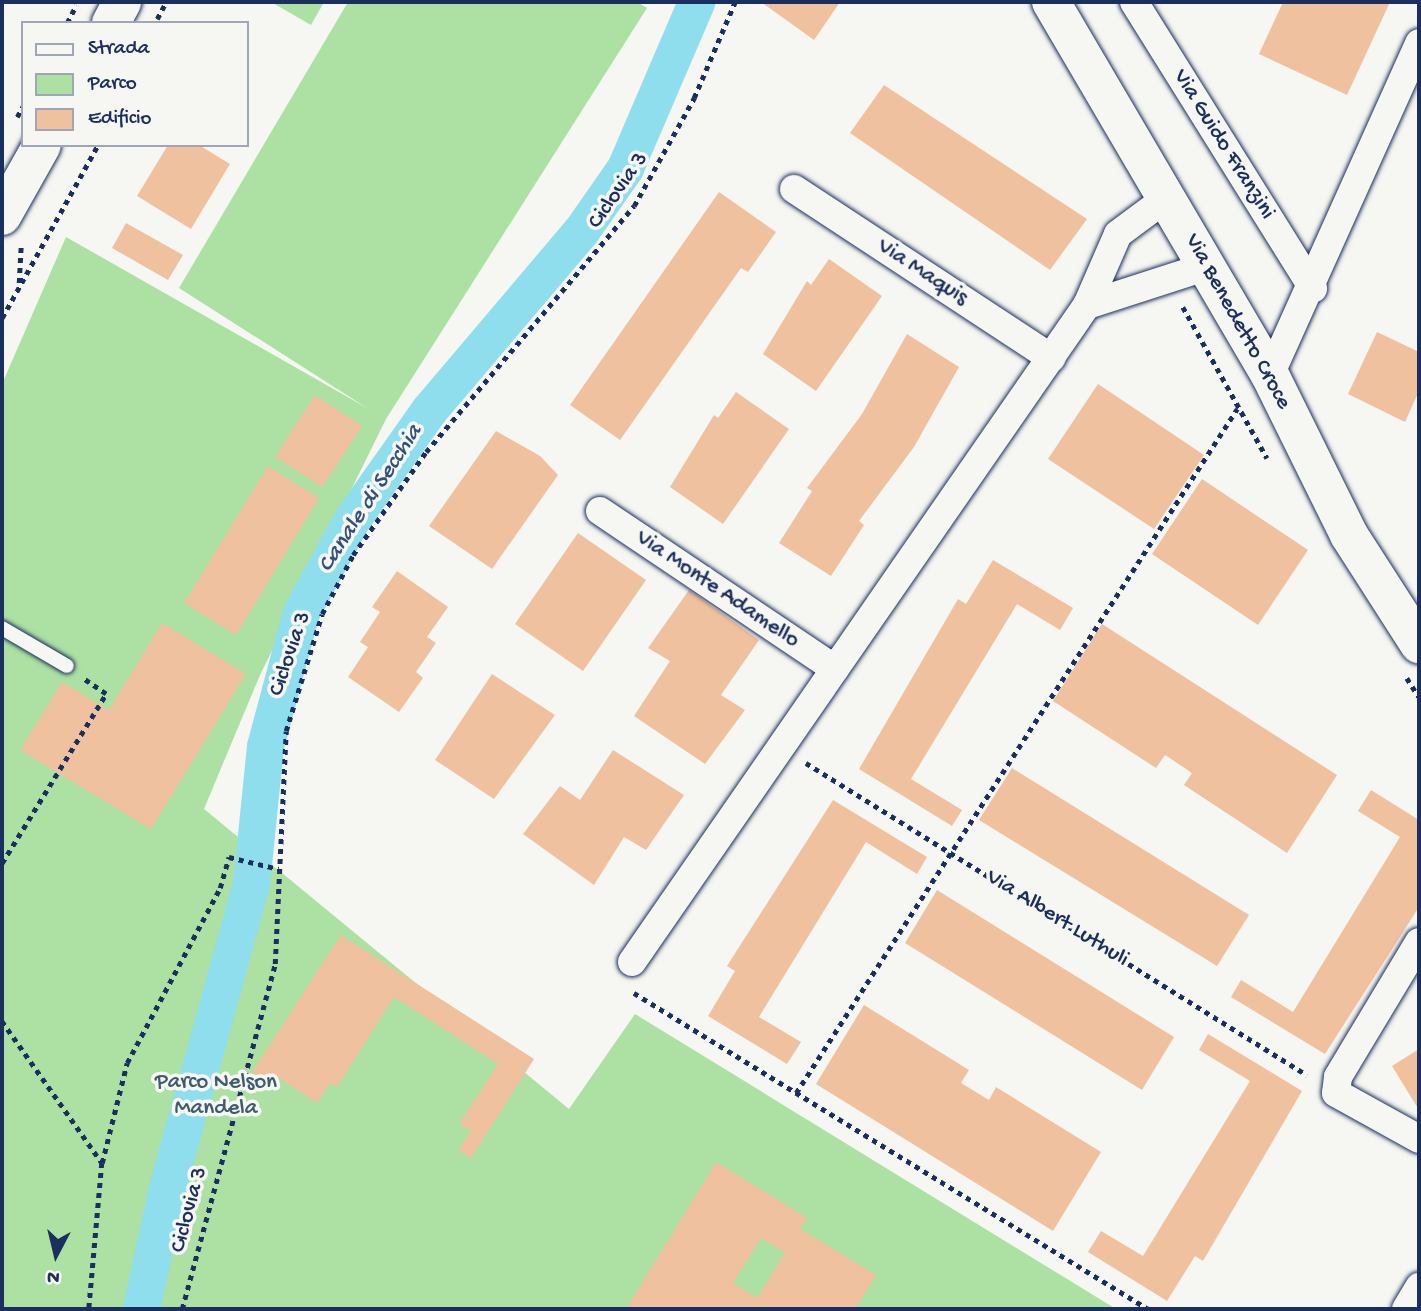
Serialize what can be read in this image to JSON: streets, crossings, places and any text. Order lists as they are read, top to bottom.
{
  "streets": {
    "street": [
      "Via Guido Franzini",
      "Via Maquis",
      "Via Benedetto Croce",
      "Via Monte Adamello"
    ],
    "path": ["Ciclovia 3", "Via Albert Luthuli"]
  },
  "water": ["Canale di Secchia"],
  "parks": ["Parco Nelson Mandela"],
  "legend": ["Strada", "Parco", "Edificio"],
  "north": "bottom"
}
